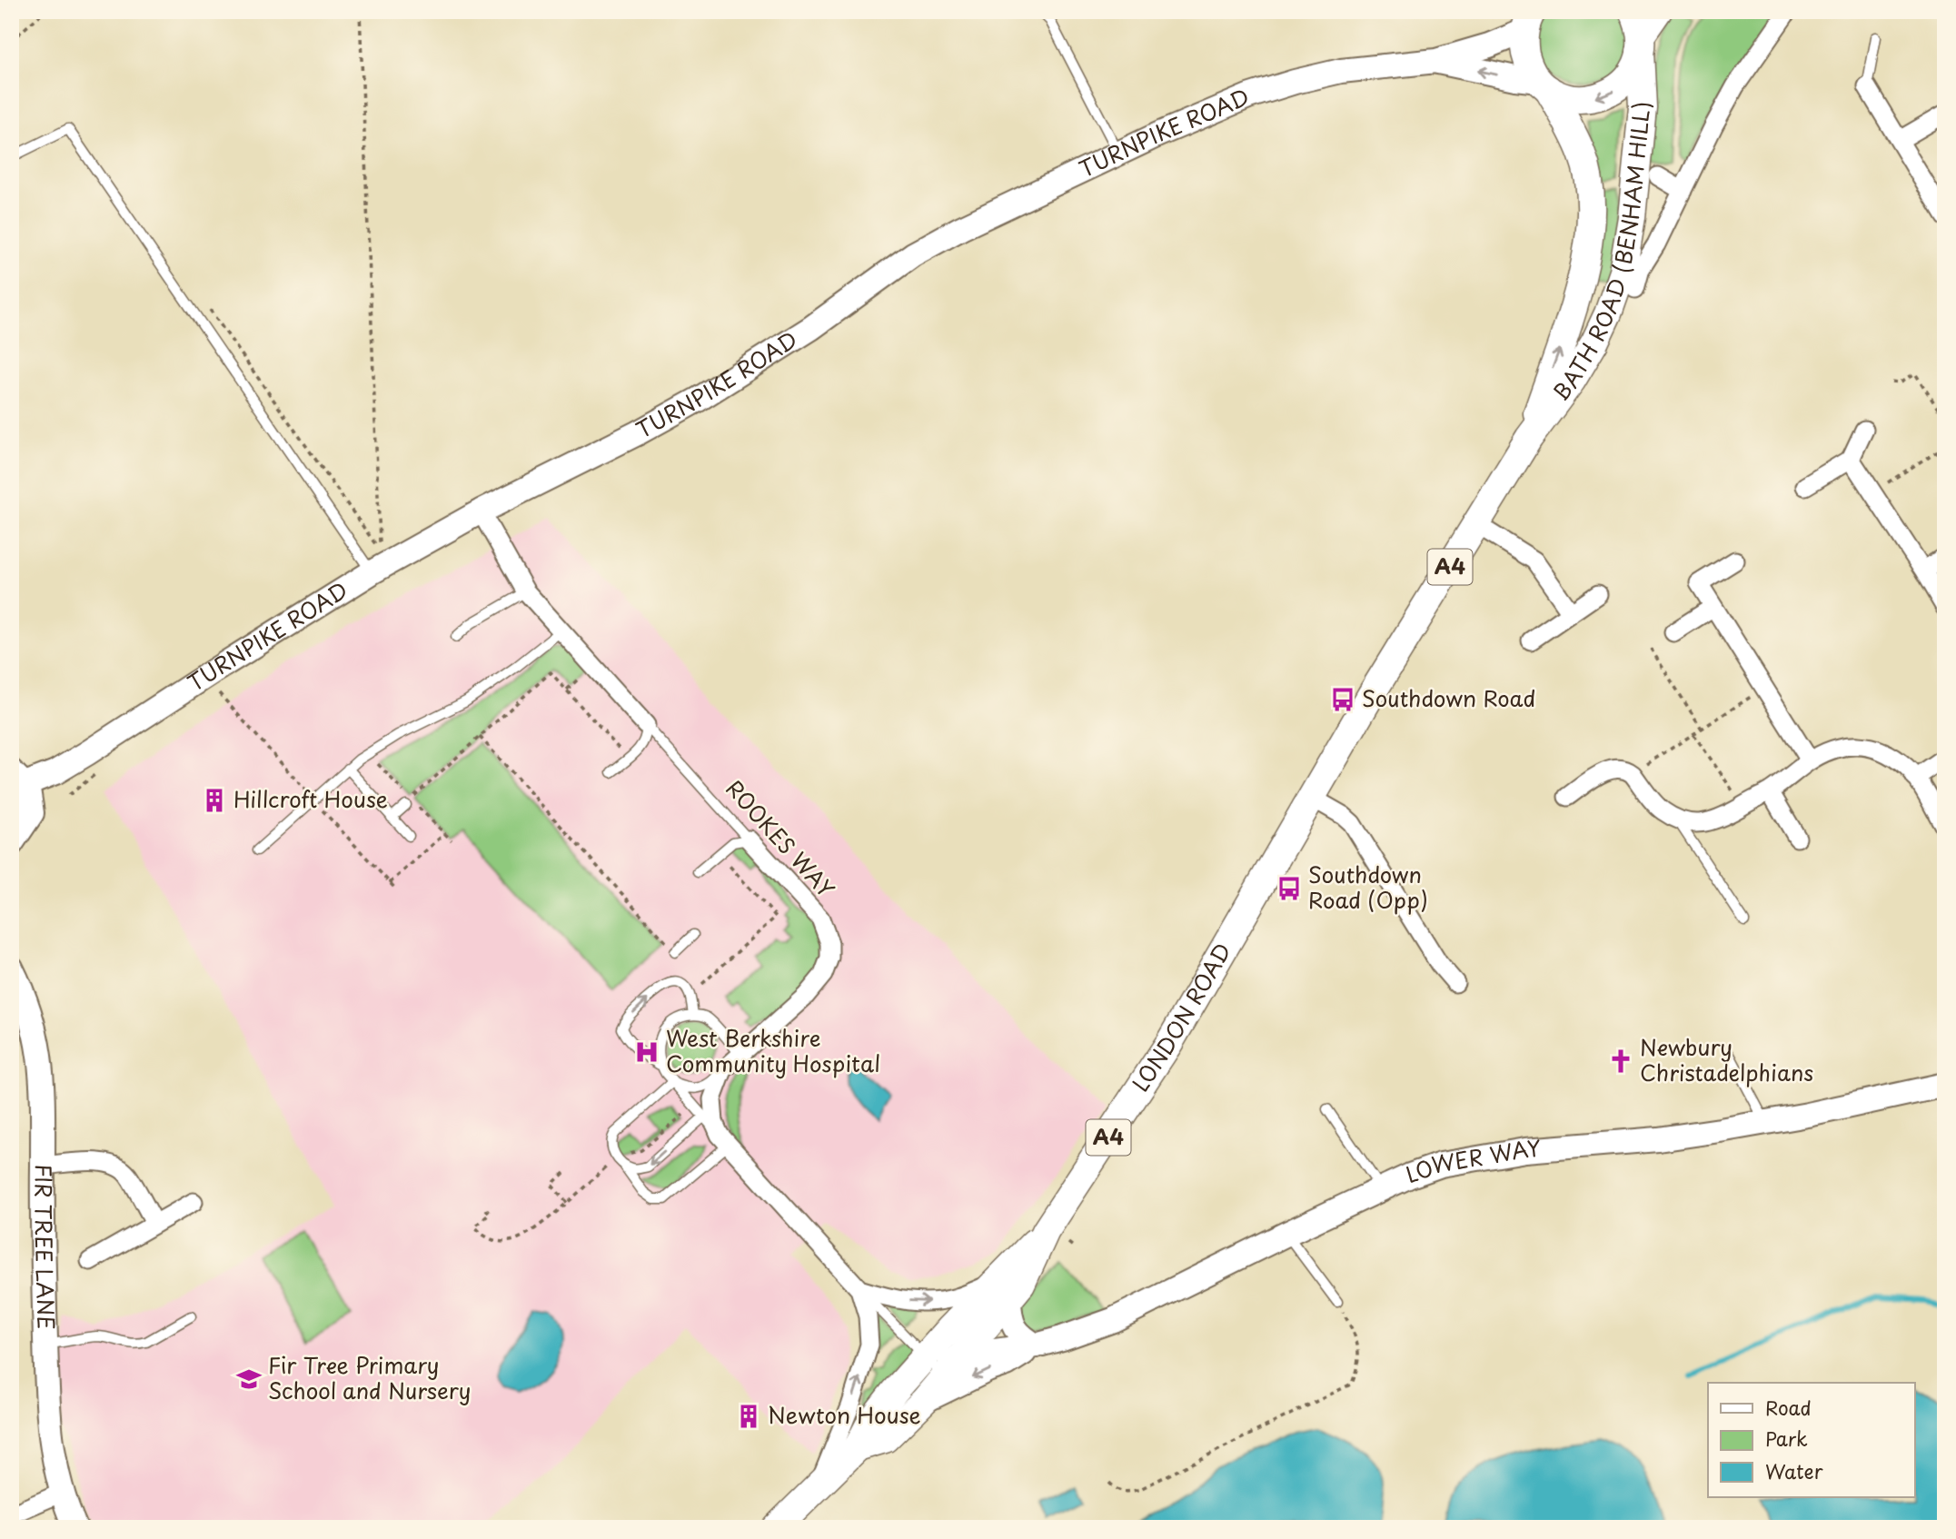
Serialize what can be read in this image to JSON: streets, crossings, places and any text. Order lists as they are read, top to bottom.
{
  "streets": {
    "main road": ["BATH ROAD (BENHAM HILL)", "A4", "LONDON ROAD"],
    "street": [
      "TURNPIKE ROAD",
      "ROOKES WAY",
      "LOWER WAY",
      "FIR TREE LANE"
    ]
  },
  "crossings": [
    ["TURNPIKE ROAD", "BATH ROAD (BENHAM HILL)"],
    ["TURNPIKE ROAD", "A4"],
    ["TURNPIKE ROAD", "ROOKES WAY"],
    ["BATH ROAD (BENHAM HILL)", "A4"],
    ["BATH ROAD (BENHAM HILL)", "LONDON ROAD"],
    ["ROOKES WAY", "LONDON ROAD"],
    ["ROOKES WAY", "LOWER WAY"],
    ["LONDON ROAD", "LOWER WAY"]
  ],
  "places": {
    "bus stop": ["Southdown Road", "Southdown Road (Opp)"],
    "building": ["Hillcroft House", "Newton House"],
    "hospital": ["West Berkshire Community Hospital"],
    "church": ["Newbury Christadelphians"],
    "school or university": ["Fir Tree Primary School and Nursery"]
  },
  "legend": ["Road", "Park", "Water"]
}
